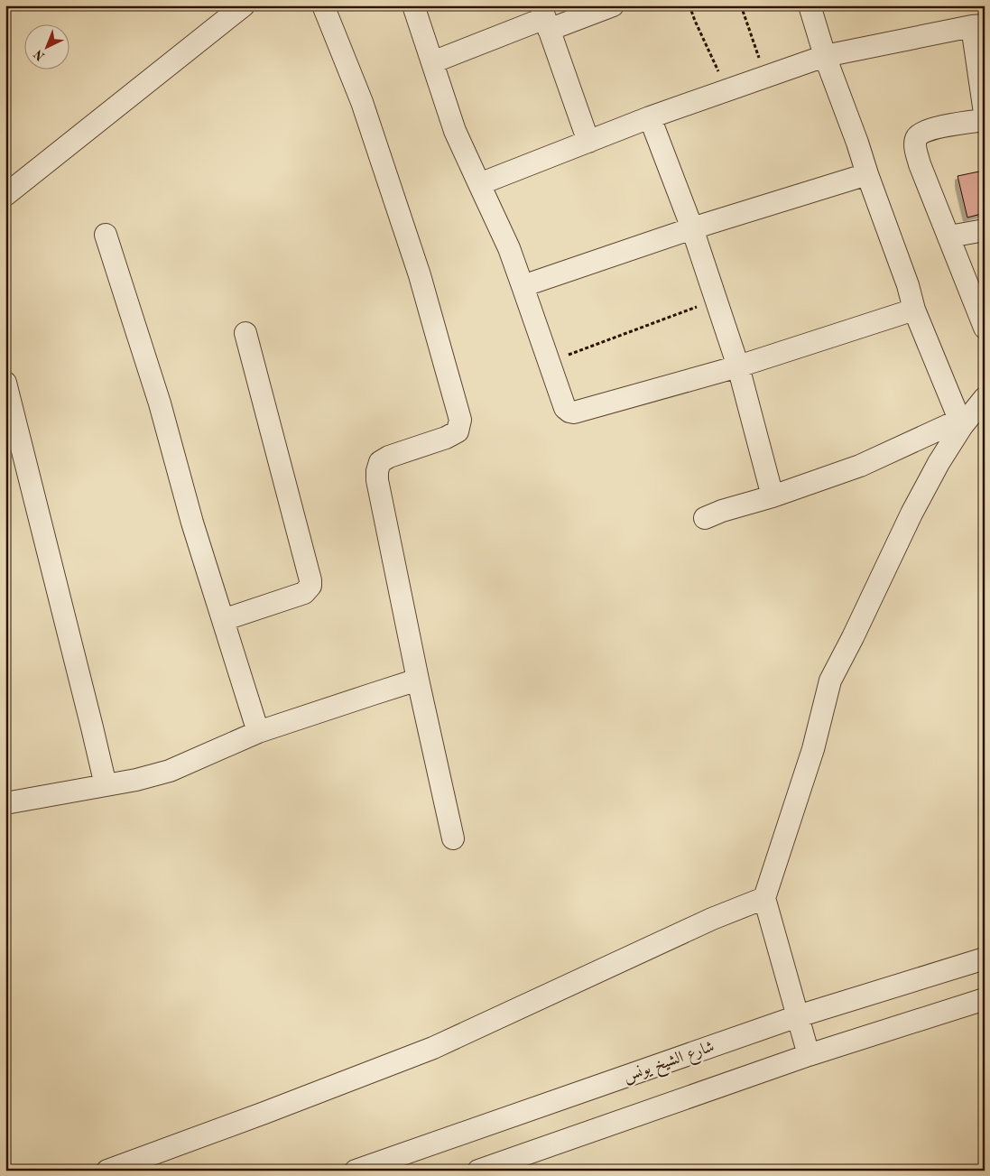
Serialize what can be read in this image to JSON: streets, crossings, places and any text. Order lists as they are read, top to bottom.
{
  "streets": {
    "street": ["شارع الشيخ يونس"]
  },
  "north": "bottom left"
}
